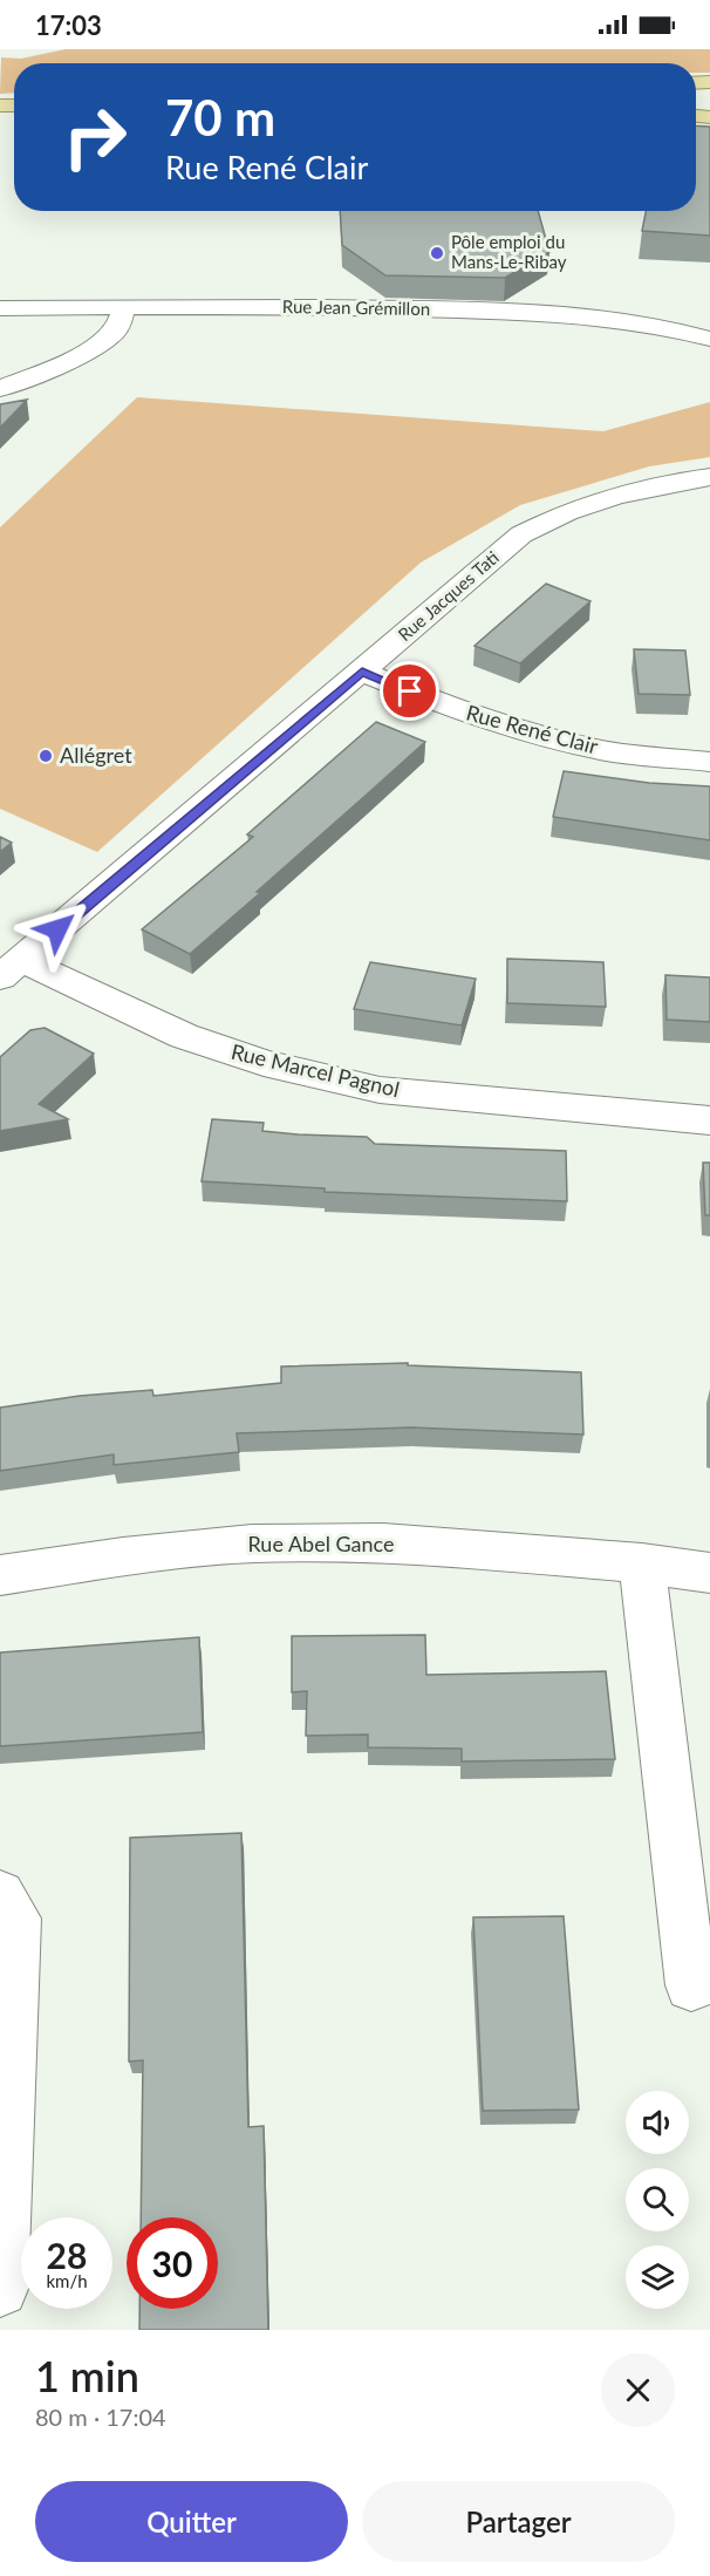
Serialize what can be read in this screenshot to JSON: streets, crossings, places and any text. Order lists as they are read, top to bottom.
{
  "streets": {
    "street": [
      "Rue Jean Grémillon",
      "Rue Jacques Tati",
      "Rue René Clair",
      "Rue Marcel Pagnol",
      "Rue Abel Gance"
    ]
  },
  "crossings": [
    ["Rue Jacques Tati", "Rue René Clair"],
    ["Rue Jacques Tati", "Rue Marcel Pagnol"]
  ],
  "places": ["Pôle emploi du Mans-Le-Ribay", "Allégret"],
  "page": {
    "status": "17:03",
    "turn": ["70 m", "Rue René Clair"],
    "speed": "28 km/h",
    "limit": "30",
    "heading": ["1 min", "80 m · 17:04"],
    "buttons": ["Quitter", "Partager"]
  }
}
